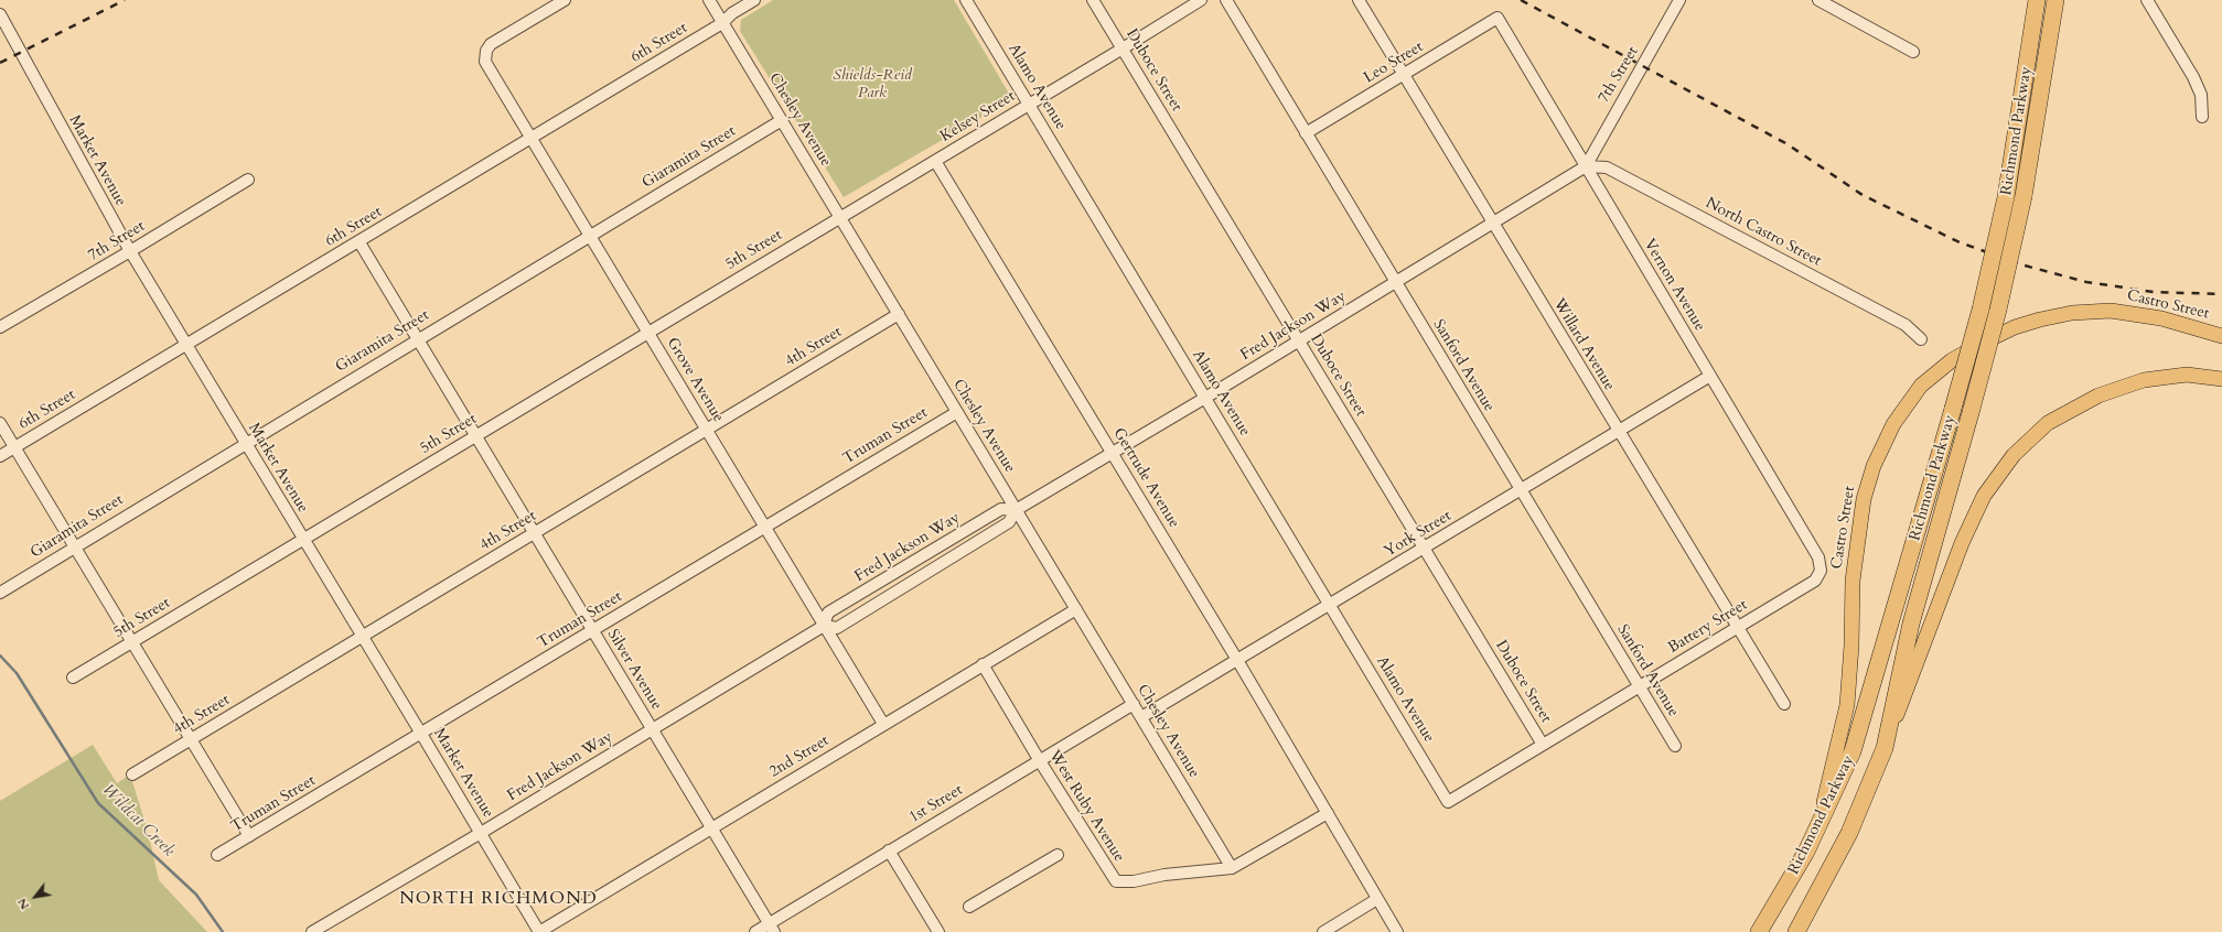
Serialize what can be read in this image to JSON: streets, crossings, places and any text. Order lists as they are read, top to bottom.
{
  "streets": {
    "highway": ["Richmond Parkway"],
    "main road": ["Castro Street"],
    "street": [
      "6th Street",
      "Leo Street",
      "Duboce Street",
      "7th Street",
      "Alamo Avenue",
      "Kelsey Street",
      "Chesley Avenue",
      "Giaramita Street",
      "Market Avenue",
      "North Castro Street",
      "5th Street",
      "Vernon Avenue",
      "Fred Jackson Way",
      "Willard Avenue",
      "4th Street",
      "Sanford Avenue",
      "Grove Avenue",
      "Truman Street",
      "Gertrude Avenue",
      "York Street",
      "Battery Street",
      "Silver Avenue",
      "2nd Street",
      "1st Street",
      "West Ruby Avenue"
    ]
  },
  "crossings": [
    ["6th Street", "Chesley Avenue"],
    ["6th Street", "Market Avenue"],
    ["6th Street", "Grove Avenue"],
    ["6th Street", "Silver Avenue"],
    ["Leo Street", "Vernon Avenue"],
    ["Leo Street", "Willard Avenue"],
    ["Leo Street", "Sanford Avenue"],
    ["Duboce Street", "Kelsey Street"],
    ["Duboce Street", "Fred Jackson Way"],
    ["Duboce Street", "York Street"],
    ["Duboce Street", "Battery Street"],
    ["7th Street", "Market Avenue"],
    ["7th Street", "North Castro Street"],
    ["7th Street", "Vernon Avenue"],
    ["7th Street", "Fred Jackson Way"],
    ["Alamo Avenue", "Kelsey Street"],
    ["Alamo Avenue", "Fred Jackson Way"],
    ["Alamo Avenue", "York Street"],
    ["Alamo Avenue", "Battery Street"],
    ["Kelsey Street", "Chesley Avenue"],
    ["Kelsey Street", "5th Street"],
    ["Kelsey Street", "Gertrude Avenue"],
    ["Chesley Avenue", "Giaramita Street"],
    ["Chesley Avenue", "5th Street"],
    ["Chesley Avenue", "Fred Jackson Way"],
    ["Chesley Avenue", "4th Street"],
    ["Chesley Avenue", "Truman Street"],
    ["Chesley Avenue", "York Street"],
    ["Chesley Avenue", "2nd Street"],
    ["Chesley Avenue", "1st Street"],
    ["Chesley Avenue", "West Ruby Avenue"],
    ["Richmond Parkway", "Castro Street"],
    ["Giaramita Street", "Market Avenue"],
    ["Giaramita Street", "Grove Avenue"],
    ["Giaramita Street", "Silver Avenue"],
    ["Market Avenue", "5th Street"],
    ["Market Avenue", "Fred Jackson Way"],
    ["Market Avenue", "4th Street"],
    ["Market Avenue", "Truman Street"],
    ["Market Avenue", "2nd Street"],
    ["North Castro Street", "Vernon Avenue"],
    ["North Castro Street", "Fred Jackson Way"],
    ["5th Street", "Grove Avenue"],
    ["5th Street", "Silver Avenue"],
    ["Vernon Avenue", "Fred Jackson Way"],
    ["Vernon Avenue", "York Street"],
    ["Vernon Avenue", "Battery Street"],
    ["Fred Jackson Way", "Willard Avenue"],
    ["Fred Jackson Way", "Sanford Avenue"],
    ["Fred Jackson Way", "Grove Avenue"],
    ["Fred Jackson Way", "Gertrude Avenue"],
    ["Fred Jackson Way", "Silver Avenue"],
    ["Willard Avenue", "York Street"],
    ["Willard Avenue", "Battery Street"],
    ["4th Street", "Grove Avenue"],
    ["4th Street", "Silver Avenue"],
    ["Sanford Avenue", "York Street"],
    ["Sanford Avenue", "Battery Street"],
    ["Grove Avenue", "Truman Street"],
    ["Grove Avenue", "2nd Street"],
    ["Truman Street", "Silver Avenue"],
    ["Gertrude Avenue", "York Street"],
    ["Gertrude Avenue", "West Ruby Avenue"],
    ["Silver Avenue", "2nd Street"],
    ["Silver Avenue", "1st Street"],
    ["2nd Street", "West Ruby Avenue"],
    ["1st Street", "West Ruby Avenue"]
  ],
  "districts": ["NORTH RICHMOND"],
  "water": ["Wildcat Creek"],
  "parks": ["Shields-Reid Park"],
  "north": "bottom left"
}
